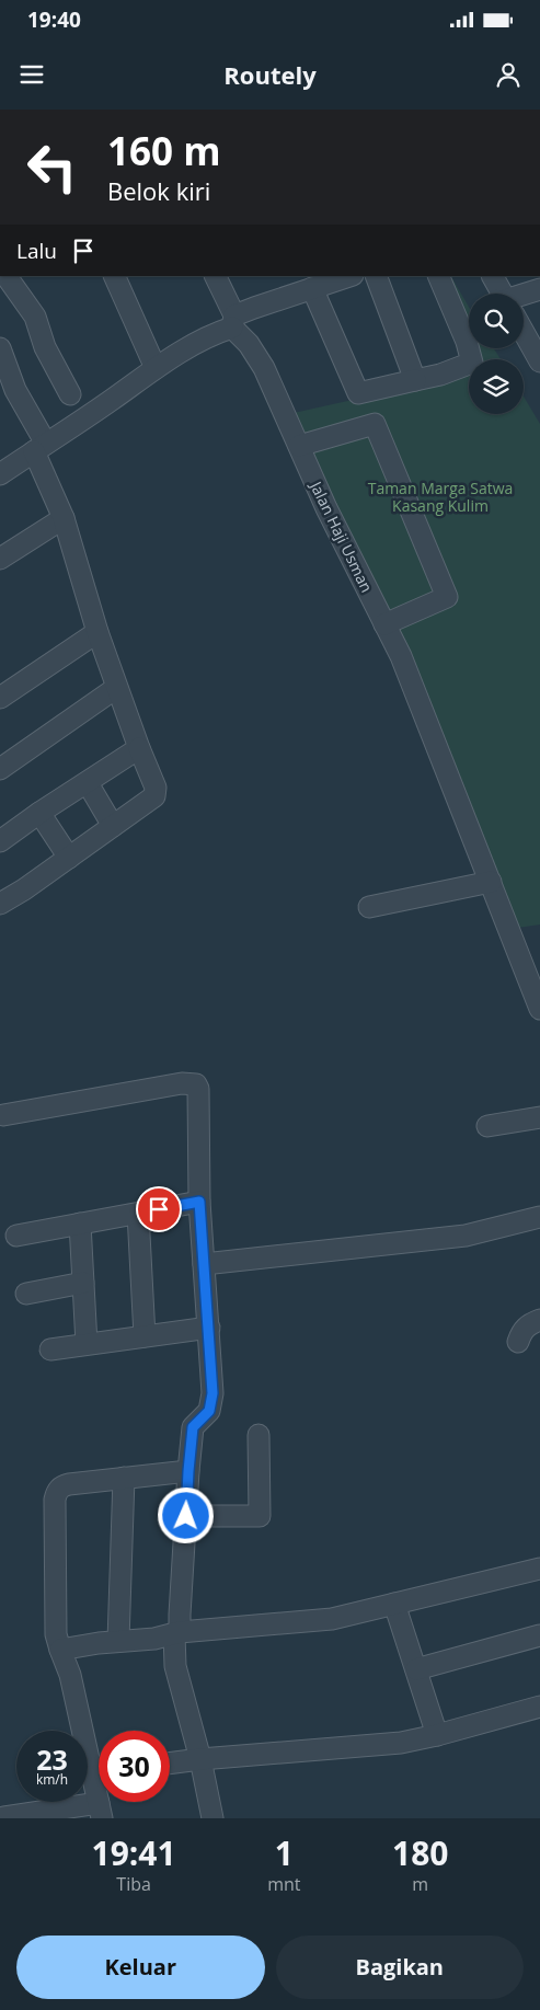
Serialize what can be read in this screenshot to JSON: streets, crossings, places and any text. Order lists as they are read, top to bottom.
{
  "streets": {
    "street": ["Jalan Haji Usman"]
  },
  "parks": ["Taman Marga Satwa Kasang Kulim"],
  "page": {
    "status": "19:40",
    "header": "Routely",
    "turn": ["160 m", "Belok kiri"],
    "then": "Lalu",
    "speed": "23 km/h",
    "limit": "30",
    "eta": [
      "19:41",
      "Tiba",
      "1",
      "mnt",
      "180",
      "m"
    ],
    "buttons": ["Keluar", "Bagikan"]
  }
}
